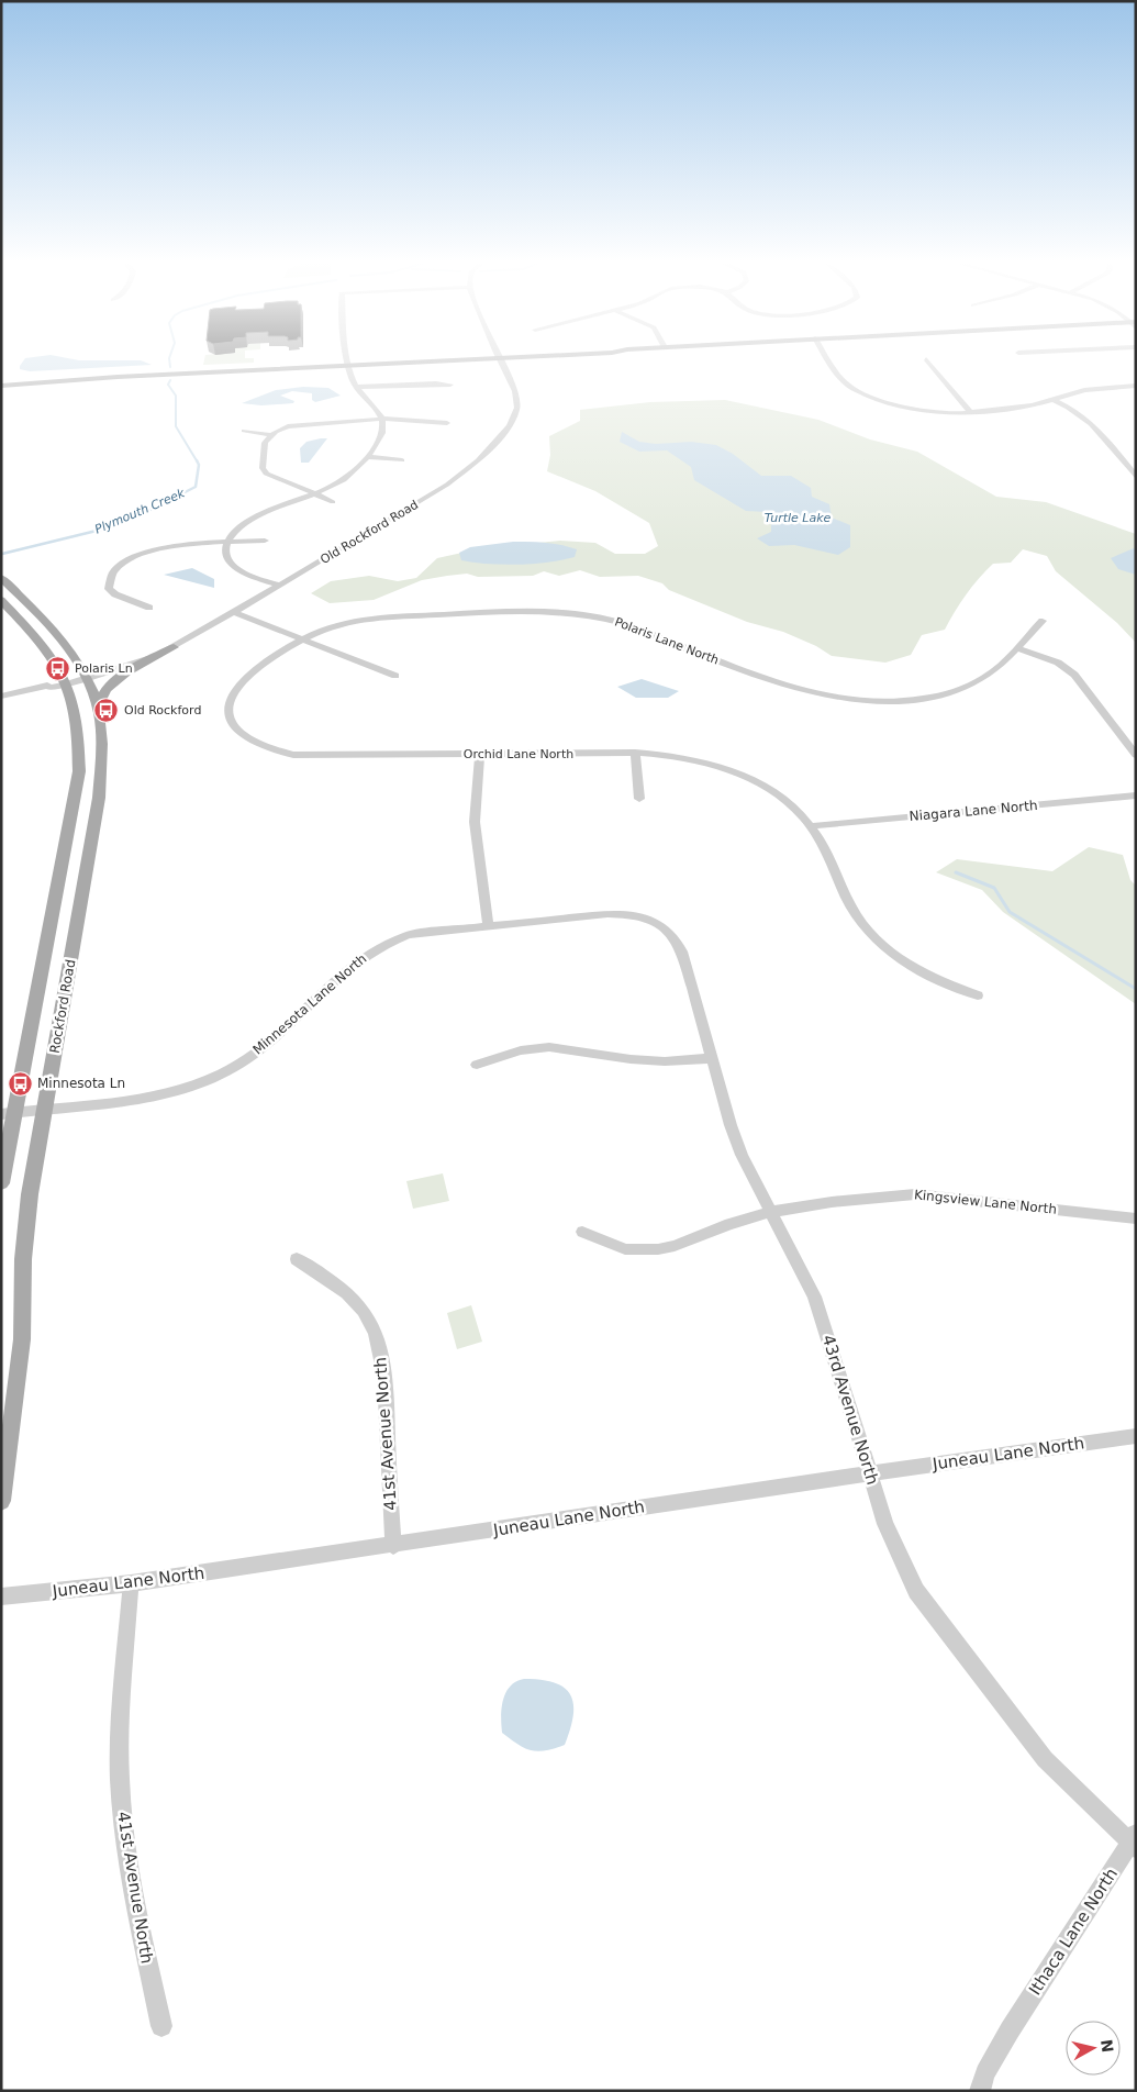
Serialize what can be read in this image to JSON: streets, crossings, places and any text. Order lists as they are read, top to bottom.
{
  "streets": {
    "main road": ["Rockford Road"],
    "street": [
      "Old Rockford Road",
      "Polaris Lane North",
      "Orchid Lane North",
      "Niagara Lane North",
      "Minnesota Lane North",
      "Kingsview Lane North",
      "43rd Avenue North",
      "41st Avenue North",
      "Juneau Lane North",
      "Ithaca Lane North"
    ]
  },
  "crossings": [
    ["Old Rockford Road", "Rockford Road"],
    ["Polaris Lane North", "Orchid Lane North"],
    ["Orchid Lane North", "Niagara Lane North"],
    ["Minnesota Lane North", "Rockford Road"],
    ["Minnesota Lane North", "43rd Avenue North"],
    ["Kingsview Lane North", "43rd Avenue North"],
    ["43rd Avenue North", "Juneau Lane North"],
    ["43rd Avenue North", "Ithaca Lane North"],
    ["41st Avenue North", "Juneau Lane North"]
  ],
  "water": ["Plymouth Creek", "Turtle Lake"],
  "places": {
    "bus stop": ["Polaris Ln", "Old Rockford", "Minnesota Ln"]
  },
  "north": "right"
}
